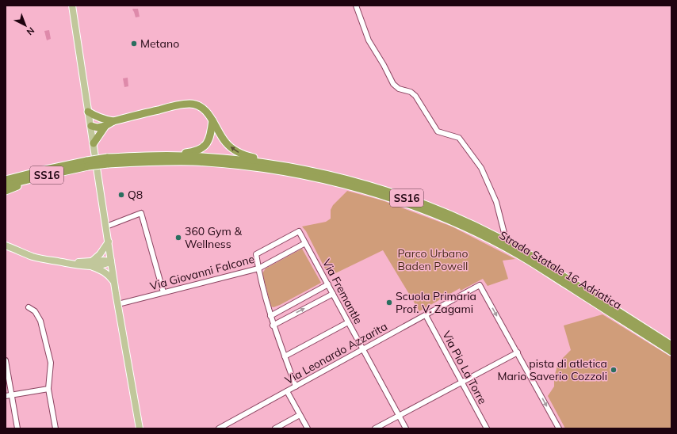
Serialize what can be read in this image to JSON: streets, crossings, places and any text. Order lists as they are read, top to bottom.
{
  "streets": {
    "highway": ["SS16", "Strada Statale 16 Adriatica"],
    "street": [
      "Via Giovanni Falcone",
      "Via Fremantle",
      "Via Leonardo Azzarita",
      "Via Pio La Torre"
    ]
  },
  "crossings": [
    ["Via Giovanni Falcone", "Via Fremantle"],
    ["Via Fremantle", "Via Leonardo Azzarita"],
    ["Via Leonardo Azzarita", "Via Pio La Torre"]
  ],
  "parks": ["Parco Urbano Baden Powell"],
  "places": [
    "Metano",
    "Q8",
    "360 Gym & Wellness",
    "Scuola Primaria Prof. V. Zagami",
    "pista di atletica Mario Saverio Cozzoli"
  ],
  "north": "bottom right"
}
